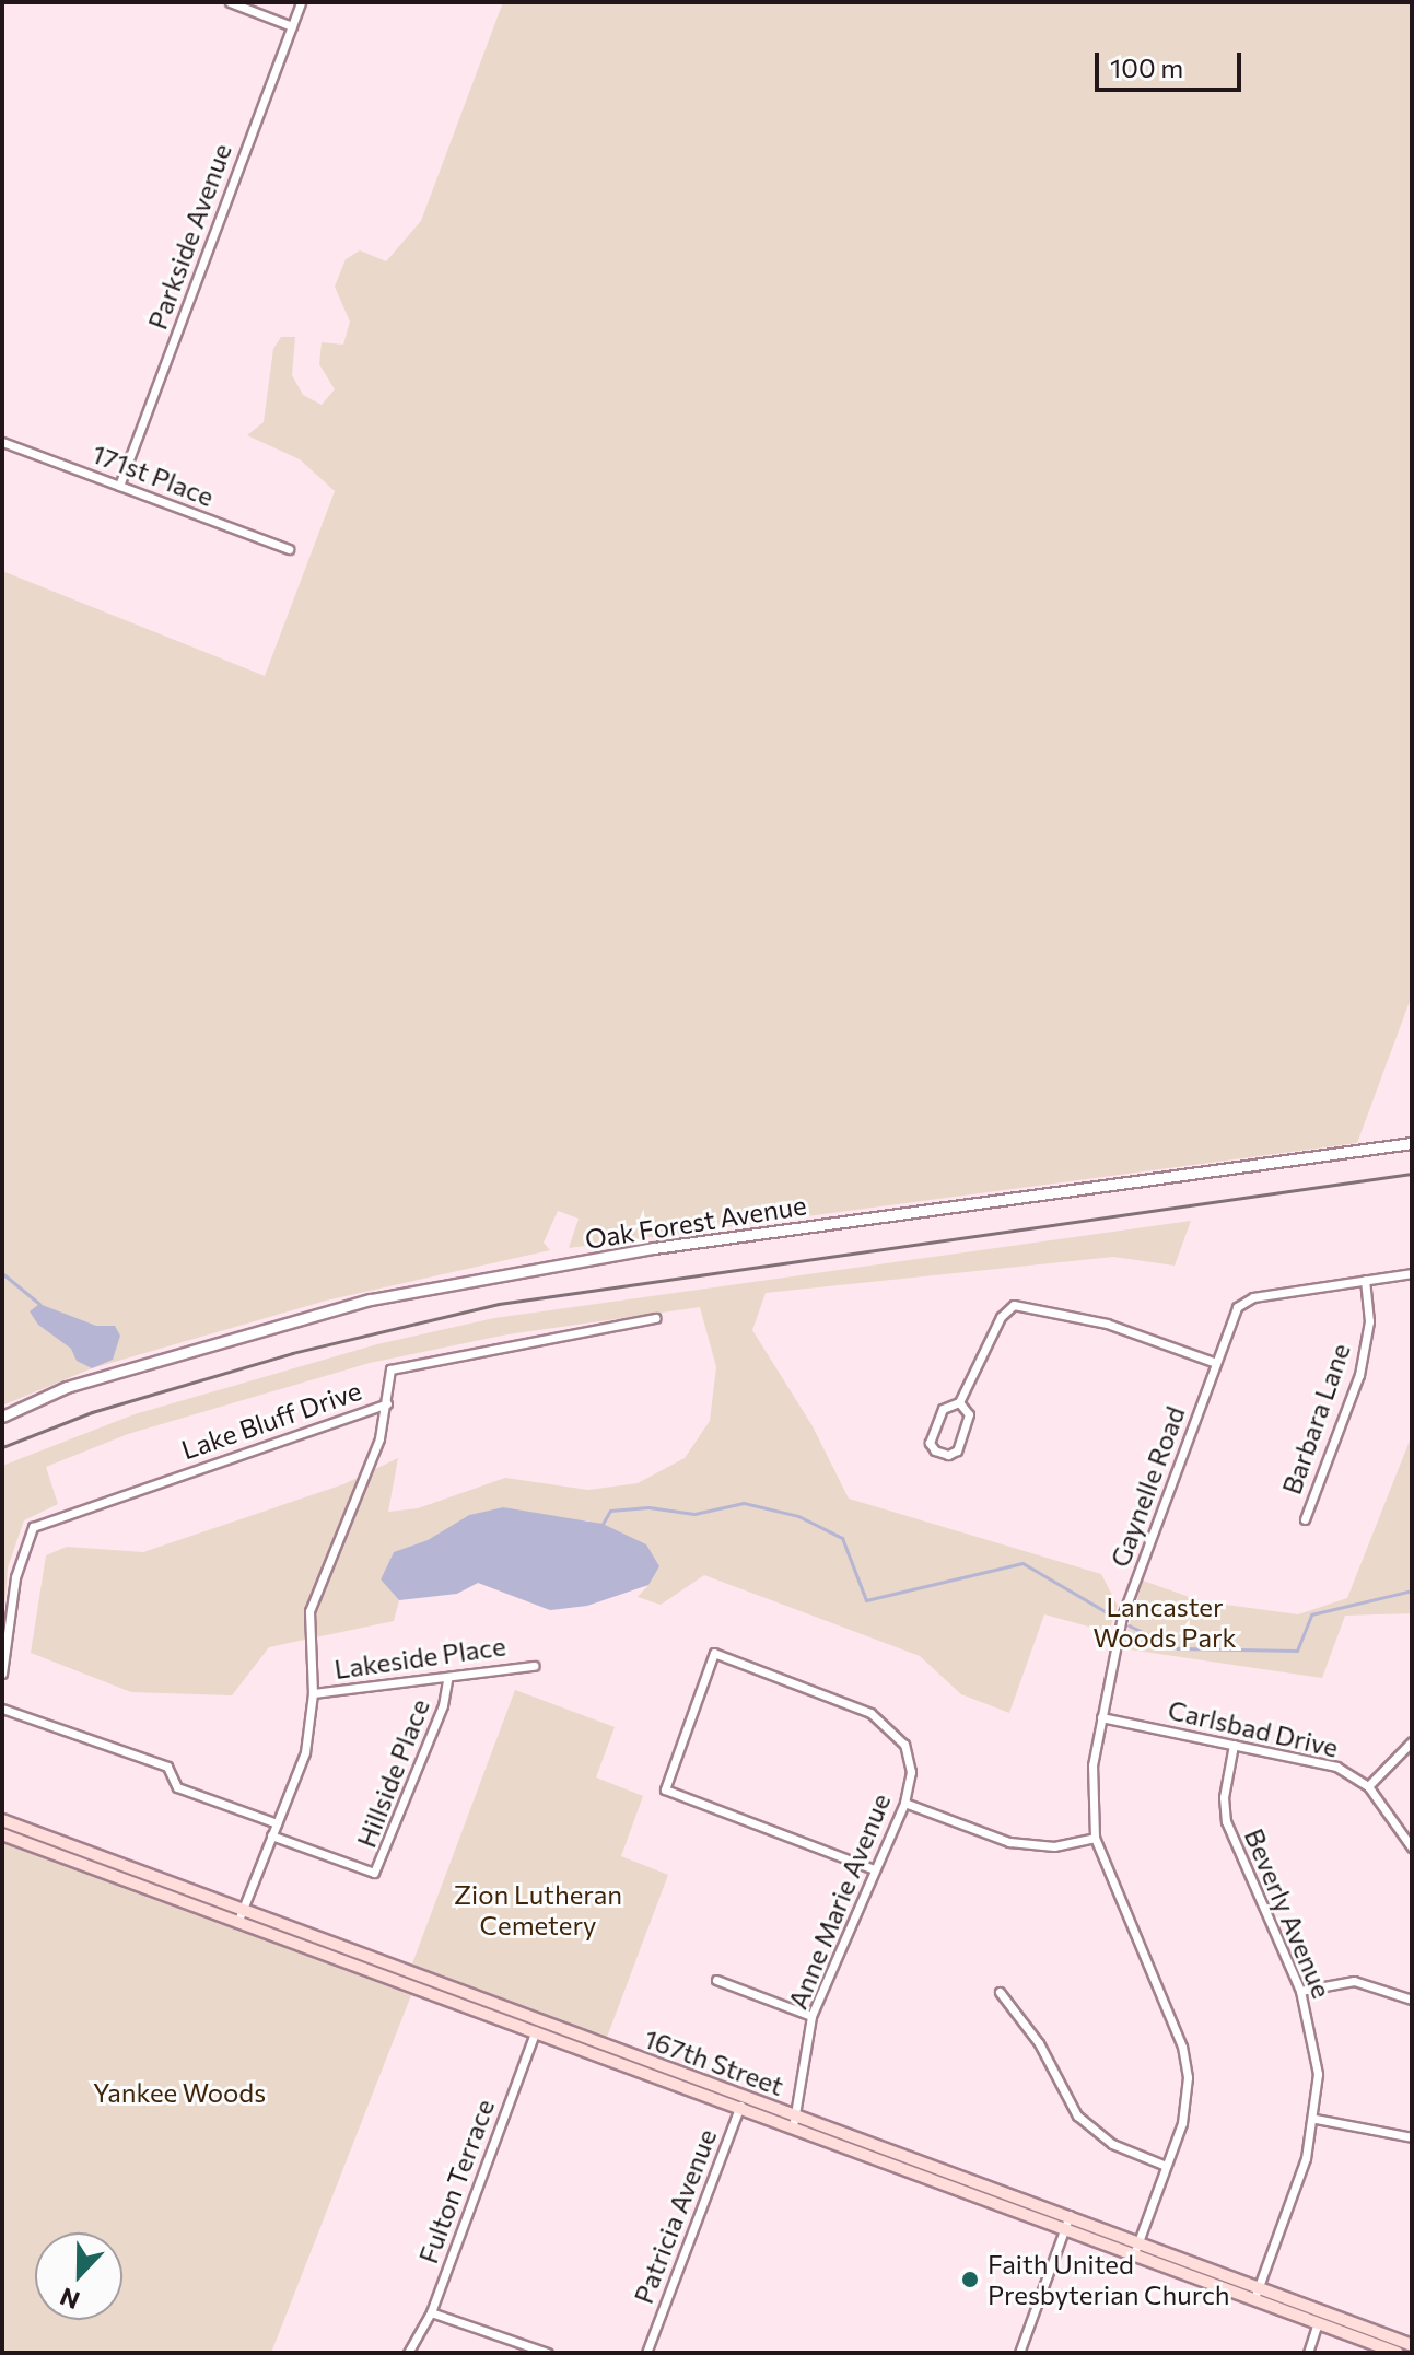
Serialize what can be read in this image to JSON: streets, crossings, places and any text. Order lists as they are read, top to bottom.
{
  "streets": {
    "main road": ["167th Street"],
    "street": [
      "Parkside Avenue",
      "171st Place",
      "Oak Forest Avenue",
      "Barbara Lane",
      "Lake Bluff Drive",
      "Gaynelle Road",
      "Lakeside Place",
      "Carlsbad Drive",
      "Hillside Place",
      "Anne Marie Avenue",
      "Beverly Avenue",
      "Fulton Terrace",
      "Patricia Avenue"
    ]
  },
  "crossings": [
    ["Parkside Avenue", "171st Place"],
    ["Barbara Lane", "Gaynelle Road"],
    ["Gaynelle Road", "Carlsbad Drive"],
    ["Gaynelle Road", "167th Street"],
    ["Lakeside Place", "Hillside Place"],
    ["Carlsbad Drive", "Beverly Avenue"],
    ["Anne Marie Avenue", "167th Street"],
    ["Beverly Avenue", "167th Street"],
    ["167th Street", "Fulton Terrace"],
    ["167th Street", "Patricia Avenue"]
  ],
  "parks": ["Lancaster Woods Park", "Zion Lutheran Cemetery", "Yankee Woods"],
  "places": ["Faith United Presbyterian Church"],
  "scale_bar": "100 m",
  "north": "bottom"
}
